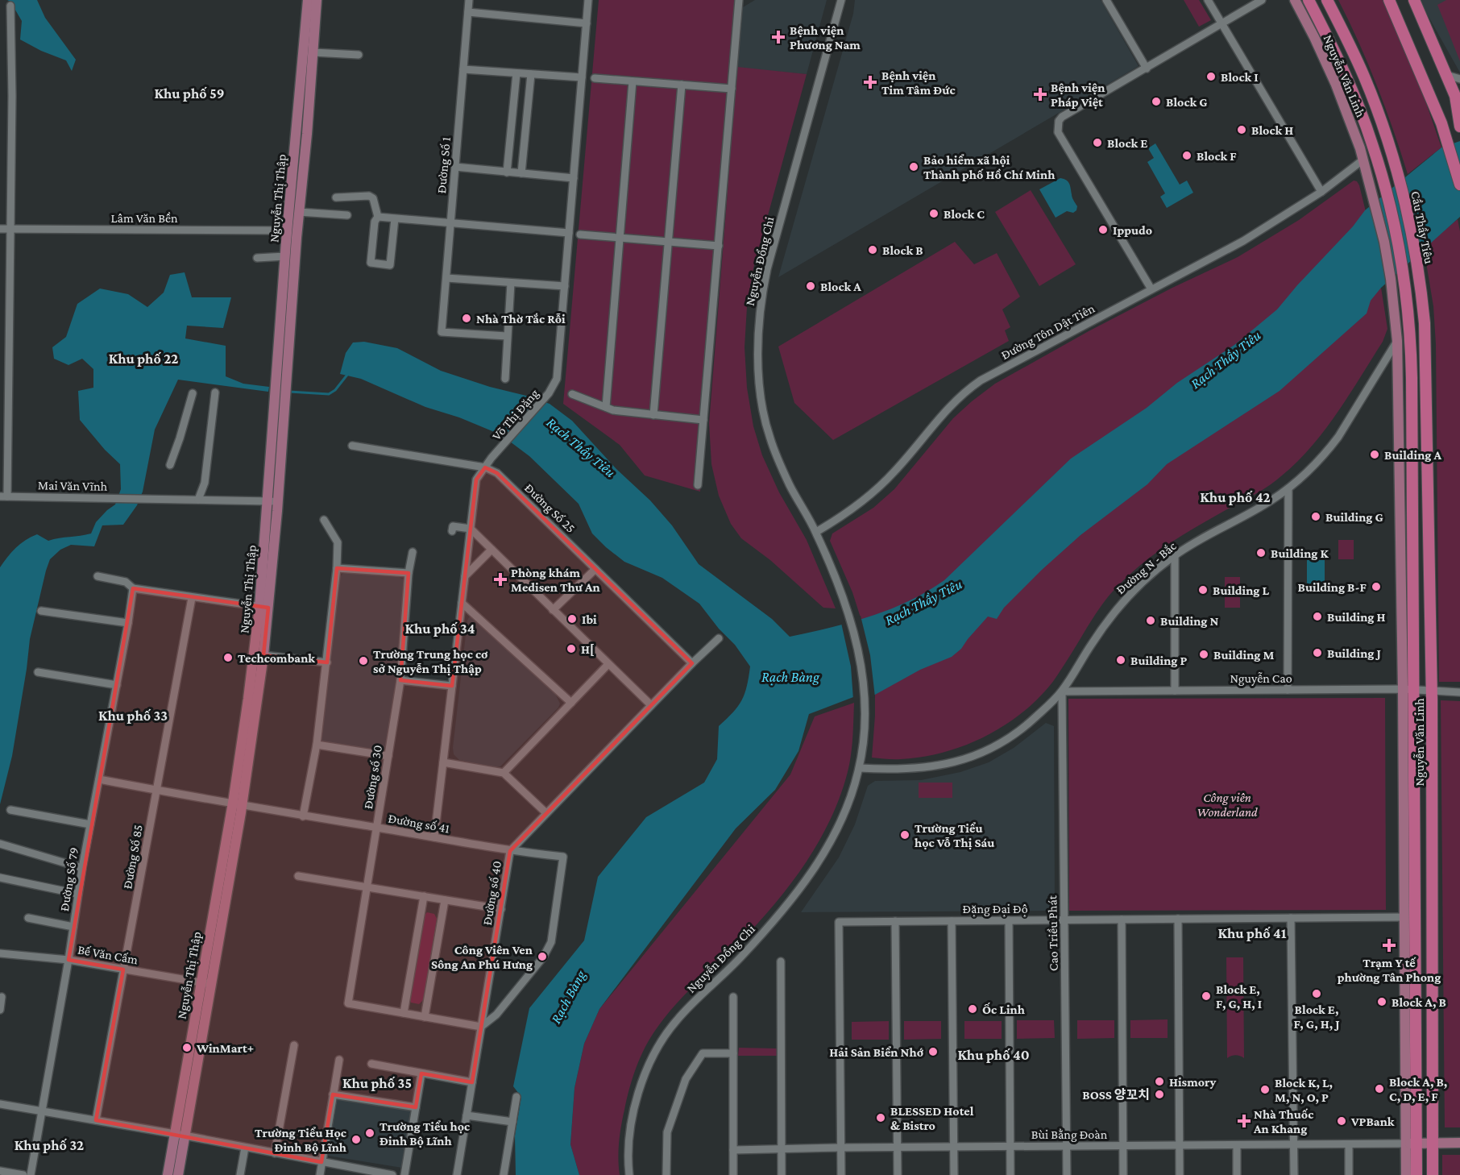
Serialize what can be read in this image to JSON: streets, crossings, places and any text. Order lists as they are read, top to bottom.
{
  "streets": {
    "highway": ["Nguyễn Văn Linh", "Cầu Thầy Tiêu"],
    "main road": ["Nguyễn Thị Thập"],
    "street": [
      "Đường Số 1",
      "Lâm Văn Bền",
      "Nguyễn Đổng Chi",
      "Đường Tôn Dật Tiên",
      "Võ Thị Đặng",
      "Mai Văn Vĩnh",
      "Đường Số 25",
      "Đường N - Bắc",
      "Nguyễn Cao",
      "Đường số 30",
      "Đường số 41",
      "Đường Số 85",
      "Đường Số 79",
      "Đường số 40",
      "Đặng Đại Độ",
      "Cao Triều Phát",
      "Bế Văn Cấm",
      "Bùi Bằng Đoàn"
    ]
  },
  "crossings": [
    ["Nguyễn Văn Linh", "Cầu Thầy Tiêu"],
    ["Nguyễn Văn Linh", "Đường Tôn Dật Tiên"],
    ["Nguyễn Văn Linh", "Đường N - Bắc"],
    ["Nguyễn Văn Linh", "Nguyễn Cao"],
    ["Nguyễn Văn Linh", "Đặng Đại Độ"],
    ["Nguyễn Văn Linh", "Bùi Bằng Đoàn"],
    ["Nguyễn Thị Thập", "Lâm Văn Bền"],
    ["Nguyễn Thị Thập", "Đường số 41"],
    ["Nguyễn Thị Thập", "Bế Văn Cấm"],
    ["Nguyễn Đổng Chi", "Đường Tôn Dật Tiên"],
    ["Nguyễn Đổng Chi", "Đường N - Bắc"],
    ["Võ Thị Đặng", "Đường Số 25"],
    ["Võ Thị Đặng", "Đường số 41"],
    ["Đường Số 25", "Đường số 40"],
    ["Đường N - Bắc", "Nguyễn Cao"],
    ["Đường N - Bắc", "Cao Triều Phát"],
    ["Nguyễn Cao", "Cao Triều Phát"],
    ["Đường số 30", "Đường số 41"],
    ["Đường số 41", "Đường số 40"],
    ["Đường Số 85", "Bế Văn Cấm"],
    ["Đường Số 79", "Bế Văn Cấm"],
    ["Đặng Đại Độ", "Cao Triều Phát"],
    ["Đặng Đại Độ", "Bùi Bằng Đoàn"],
    ["Cao Triều Phát", "Bùi Bằng Đoàn"]
  ],
  "districts": [
    "Khu phố 59",
    "Khu phố 22",
    "Khu phố 42",
    "Khu phố 34",
    "Khu phố 33",
    "Khu phố 41",
    "Khu phố 40",
    "Khu phố 35",
    "Khu phố 32"
  ],
  "water": ["Rạch Thầy Tiêu", "Rạch Bàng"],
  "parks": ["Công viên Wonderland"],
  "places": {
    "health": [
      "Bệnh viện Phương Nam",
      "Bệnh viện Tim Tâm Đức",
      "Bệnh viện Pháp Việt",
      "Phòng khám Medisen Thư An",
      "Trạm Y tế phường Tân Phong",
      "Nhà Thuốc An Khang"
    ],
    "other": [
      "Block I",
      "Block G",
      "Block H",
      "Block E",
      "Block F",
      "Bảo hiểm xã hội Thành phố Hồ Chí Minh",
      "Block C",
      "Ippudo",
      "Block B",
      "Block A",
      "Nhà Thờ Tắc Rỗi",
      "Building A",
      "Building G",
      "Building K",
      "Building B-F",
      "Building L",
      "Building H",
      "Ibi",
      "Building N",
      "H[",
      "Building J",
      "Building M",
      "Techcombank",
      "Building P",
      "Trường Trung học cơ sở Nguyễn Thị Thập",
      "Trường Tiểu học Vỗ Thị Sáu",
      "Công Viên Ven Sông An Phú Hưng",
      "Block E, F, G, H, J",
      "Block E, F, G, H, I",
      "Block A, B",
      "Ốc Linh",
      "WinMart+",
      "Hải Sản Biển Nhớ",
      "Hismory",
      "Block A, B, C, D, E, F",
      "Block K, L, M, N, O, P",
      "BOSS 양꼬치",
      "BLESSED Hotel & Bistro",
      "VPBank",
      "Trường Tiểu học Đinh Bộ Lĩnh",
      "Trường Tiểu Học Đinh Bộ Lĩnh"
    ]
  }
}
